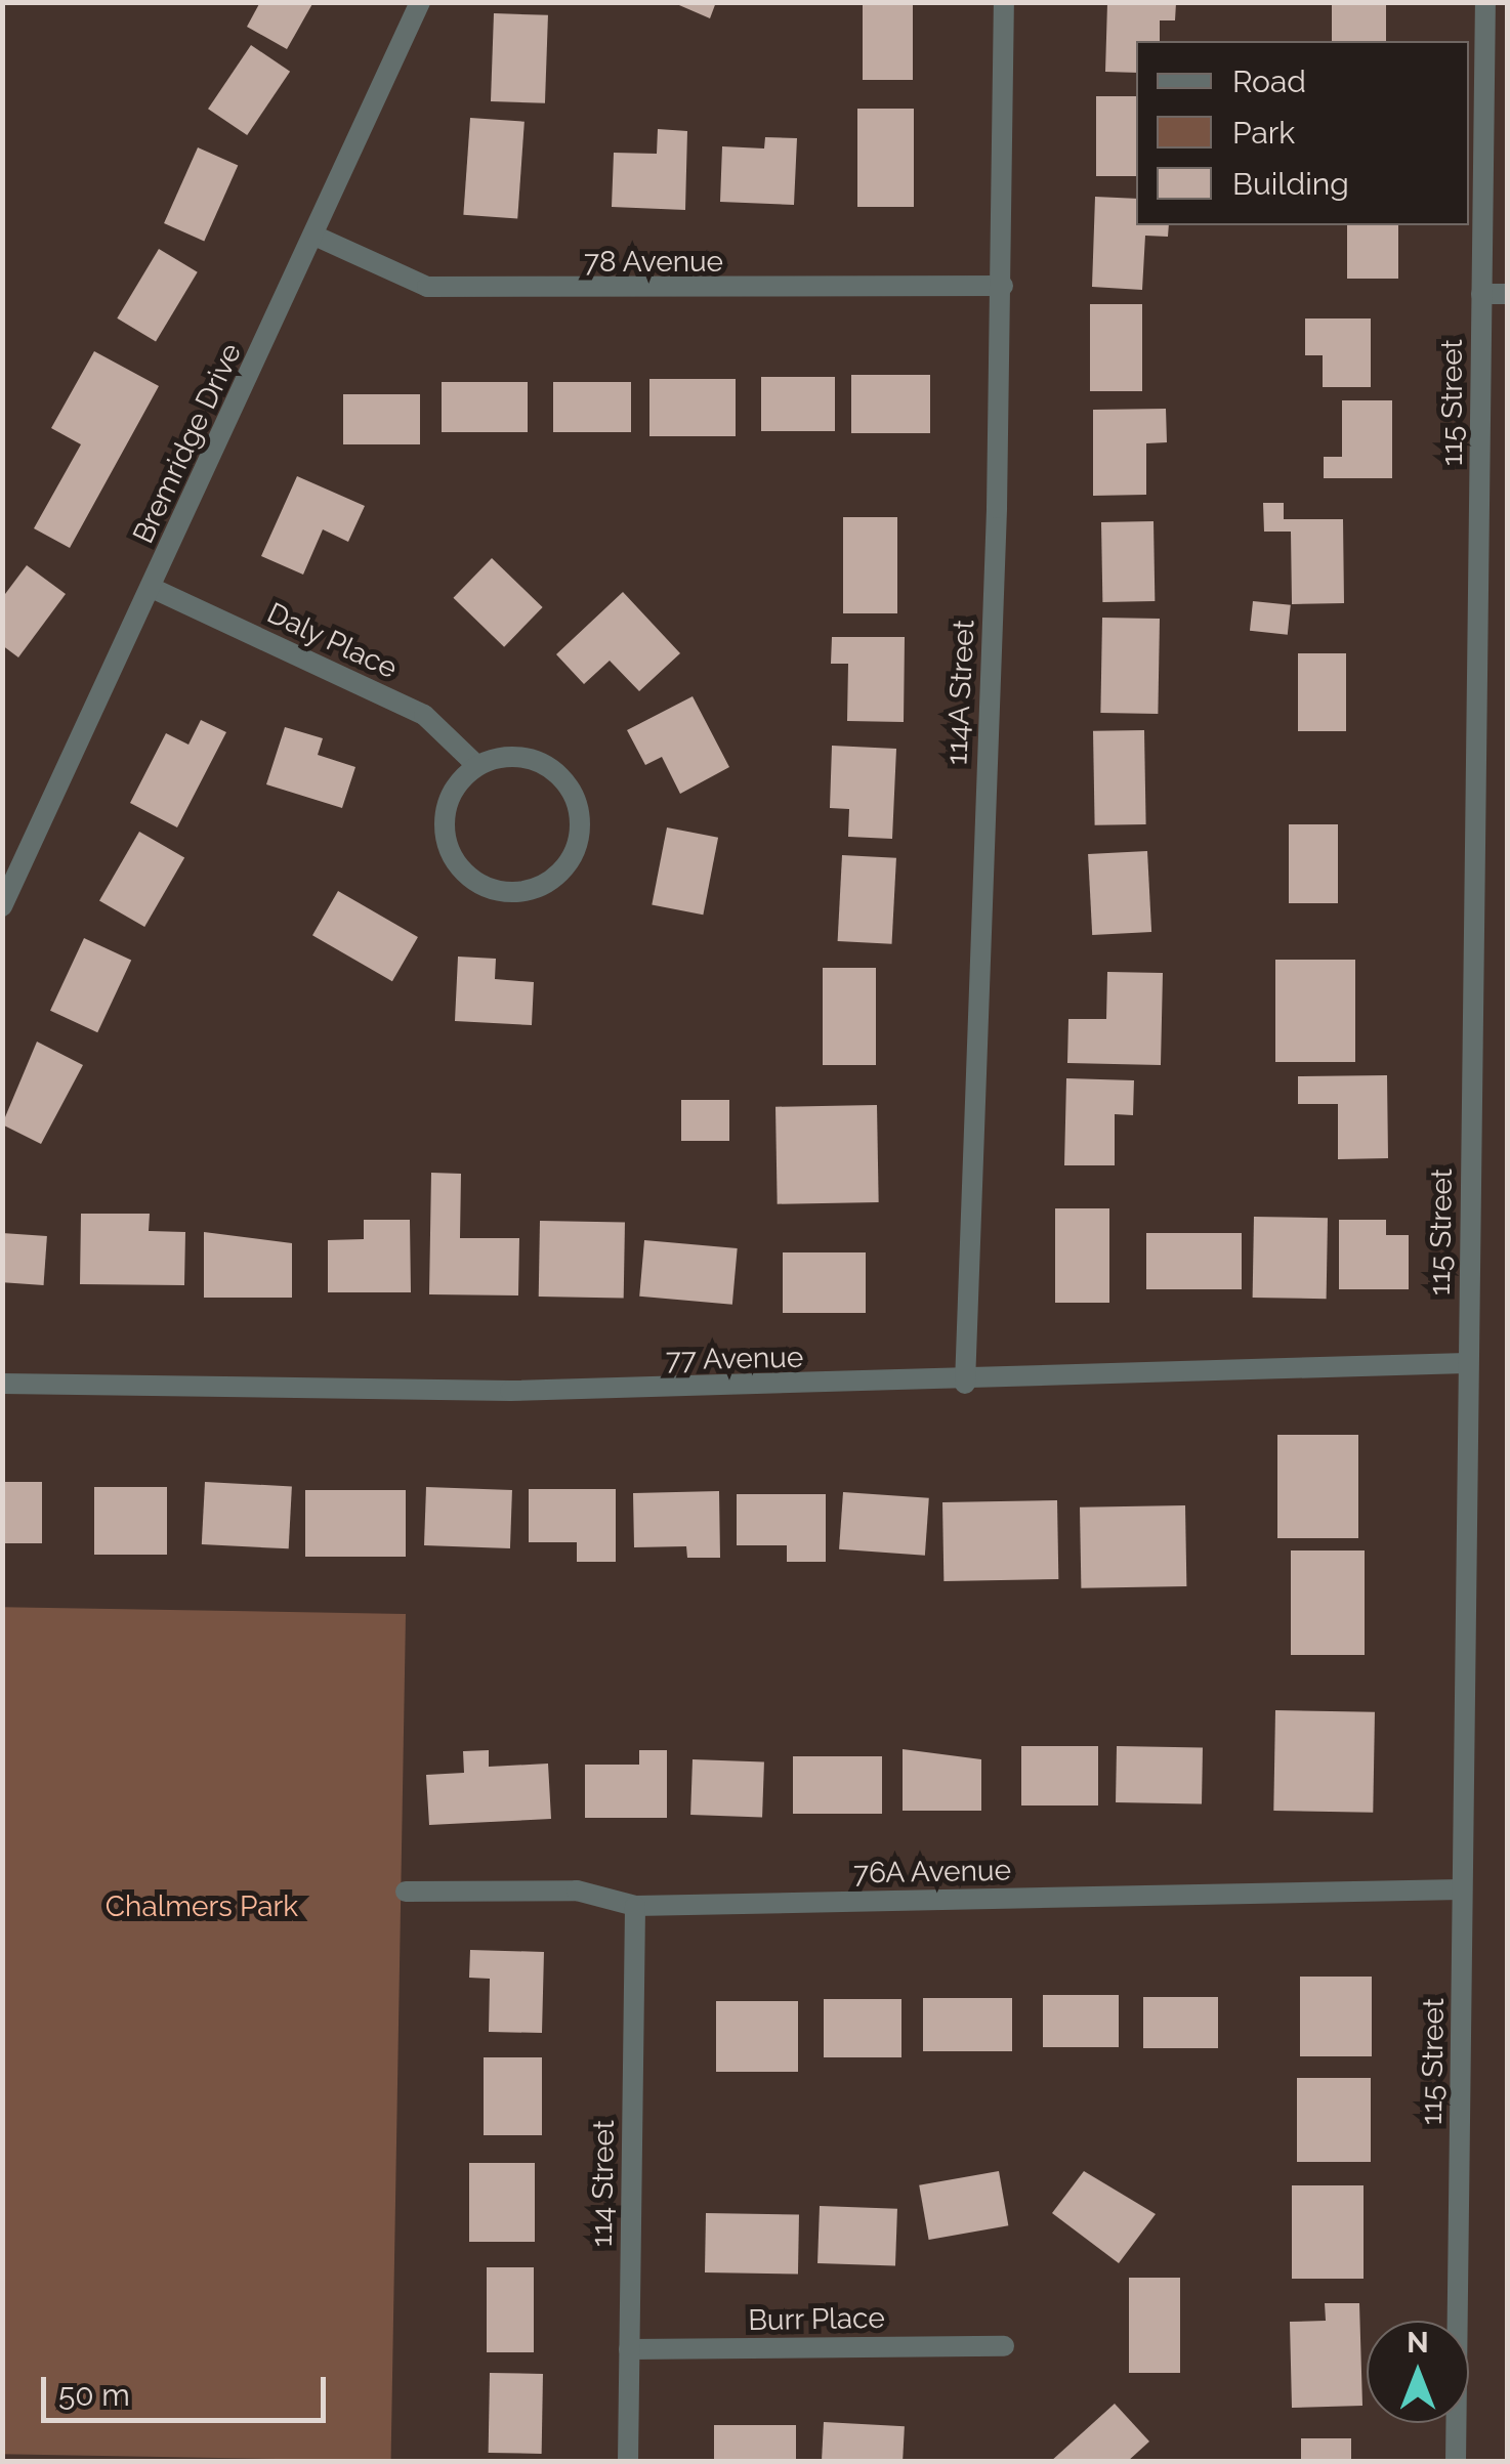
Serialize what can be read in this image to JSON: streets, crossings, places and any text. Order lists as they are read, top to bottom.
{
  "streets": {
    "street": [
      "78 Avenue",
      "115 Street",
      "Bremridge Drive",
      "Daly Place",
      "114A Street",
      "77 Avenue",
      "76A Avenue",
      "114 Street",
      "Burr Place"
    ]
  },
  "crossings": [
    ["78 Avenue", "Bremridge Drive"],
    ["78 Avenue", "114A Street"],
    ["115 Street", "77 Avenue"],
    ["115 Street", "76A Avenue"],
    ["Bremridge Drive", "Daly Place"],
    ["114A Street", "77 Avenue"],
    ["76A Avenue", "114 Street"],
    ["114 Street", "Burr Place"]
  ],
  "parks": ["Chalmers Park"],
  "legend": ["Road", "Park", "Building"],
  "scale_bar": "50 m",
  "north": "top"
}
